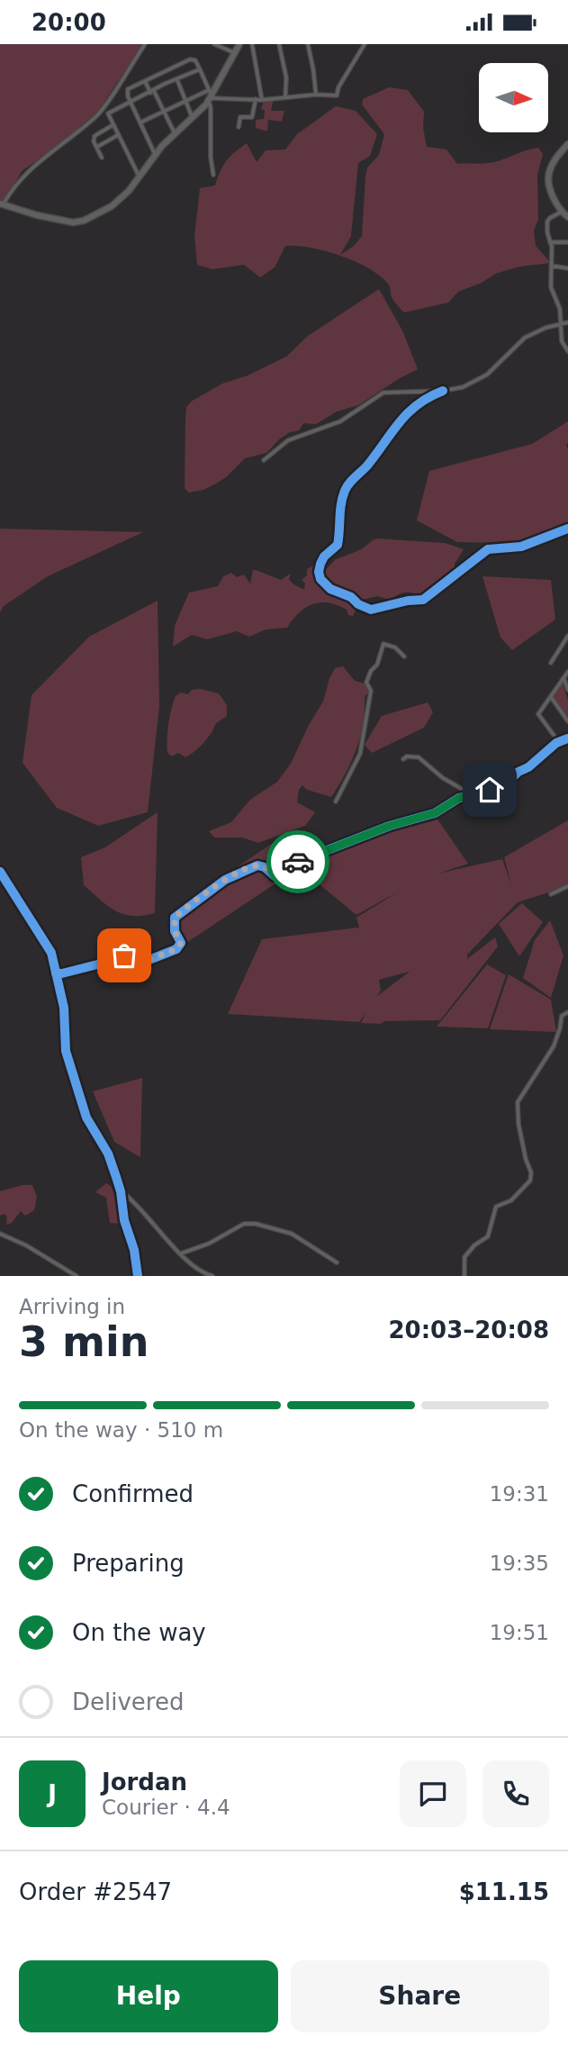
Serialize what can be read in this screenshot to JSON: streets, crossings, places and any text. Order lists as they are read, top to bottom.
{
  "north": "right",
  "page": {
    "status": "20:00",
    "heading": ["3 min", "Arriving in", "20:03–20:08"],
    "panel": [
      "Jordan",
      "Courier · 4.4",
      "Order #2547",
      "$11.15"
    ],
    "bar": "On the way · 510 m",
    "list": [
      ["Confirmed", "19:31"],
      ["Preparing", "19:35"],
      ["On the way", "19:51"],
      "Delivered"
    ],
    "round": "J",
    "buttons": ["Help", "Share"]
  }
}
